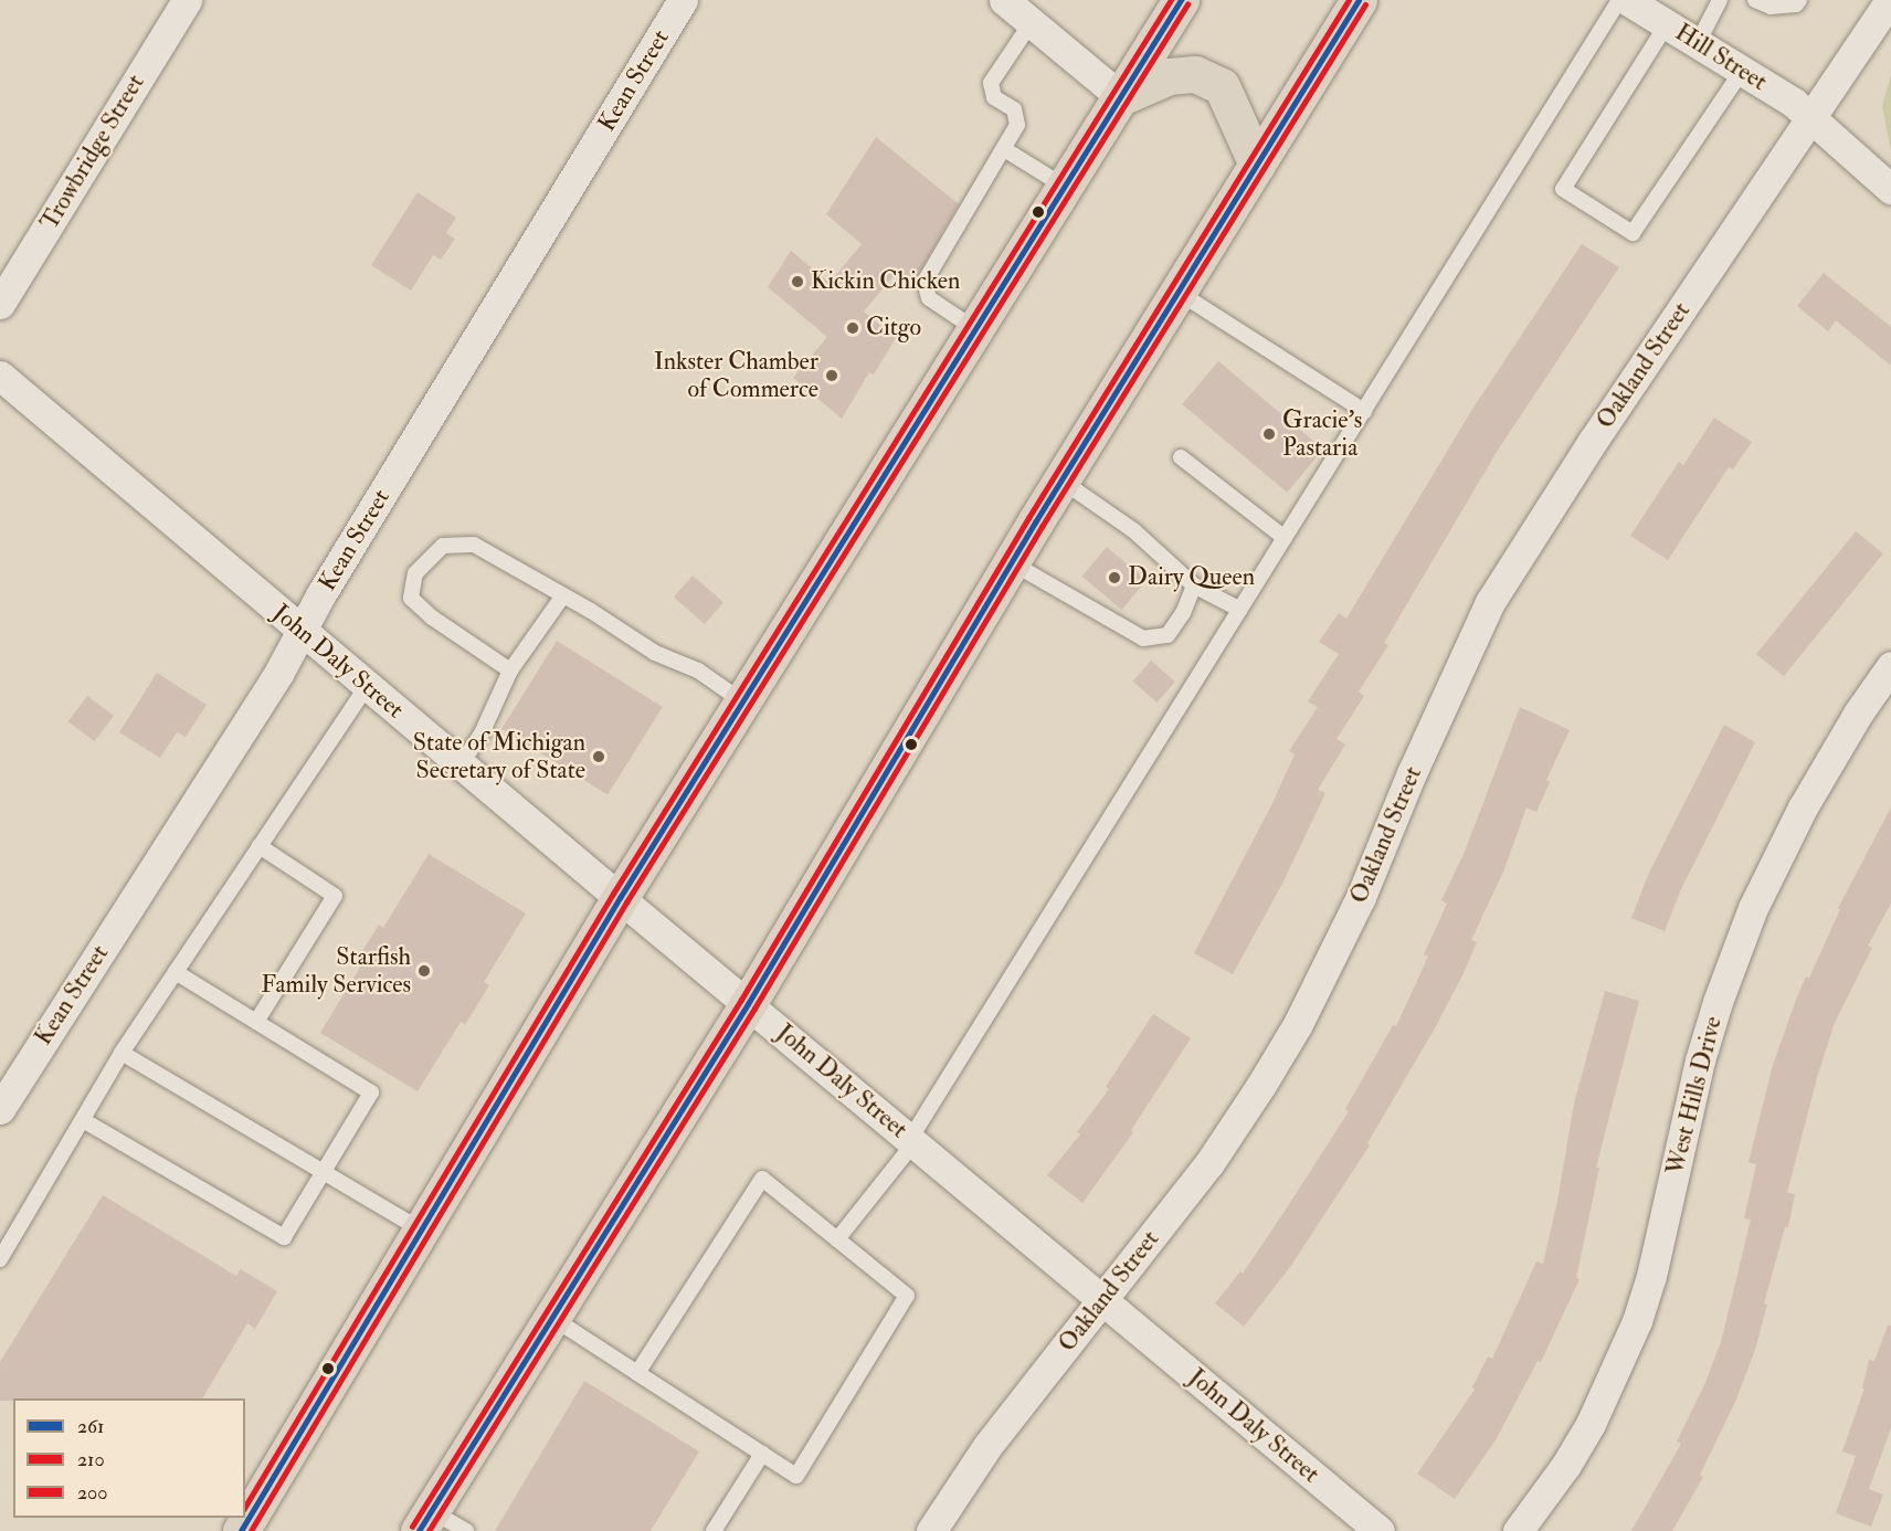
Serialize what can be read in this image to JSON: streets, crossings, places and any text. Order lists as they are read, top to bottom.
{
  "streets": {
    "street": [
      "Hill Street",
      "Kean Street",
      "Trowbridge Street",
      "Oakland Street",
      "John Daly Street",
      "West Hills Drive"
    ]
  },
  "crossings": [
    ["Hill Street", "Oakland Street"],
    ["Kean Street", "John Daly Street"],
    ["Oakland Street", "John Daly Street"]
  ],
  "places": [
    "Kickin Chicken",
    "Citgo",
    "Inkster Chamber of Commerce",
    "Gracie's Pastaria",
    "Dairy Queen",
    "State of Michigan Secretary of State",
    "Starfish Family Services"
  ],
  "lines": ["transit line 261", "transit line 200", "transit line 210"],
  "legend": ["261", "210", "200"]
}
